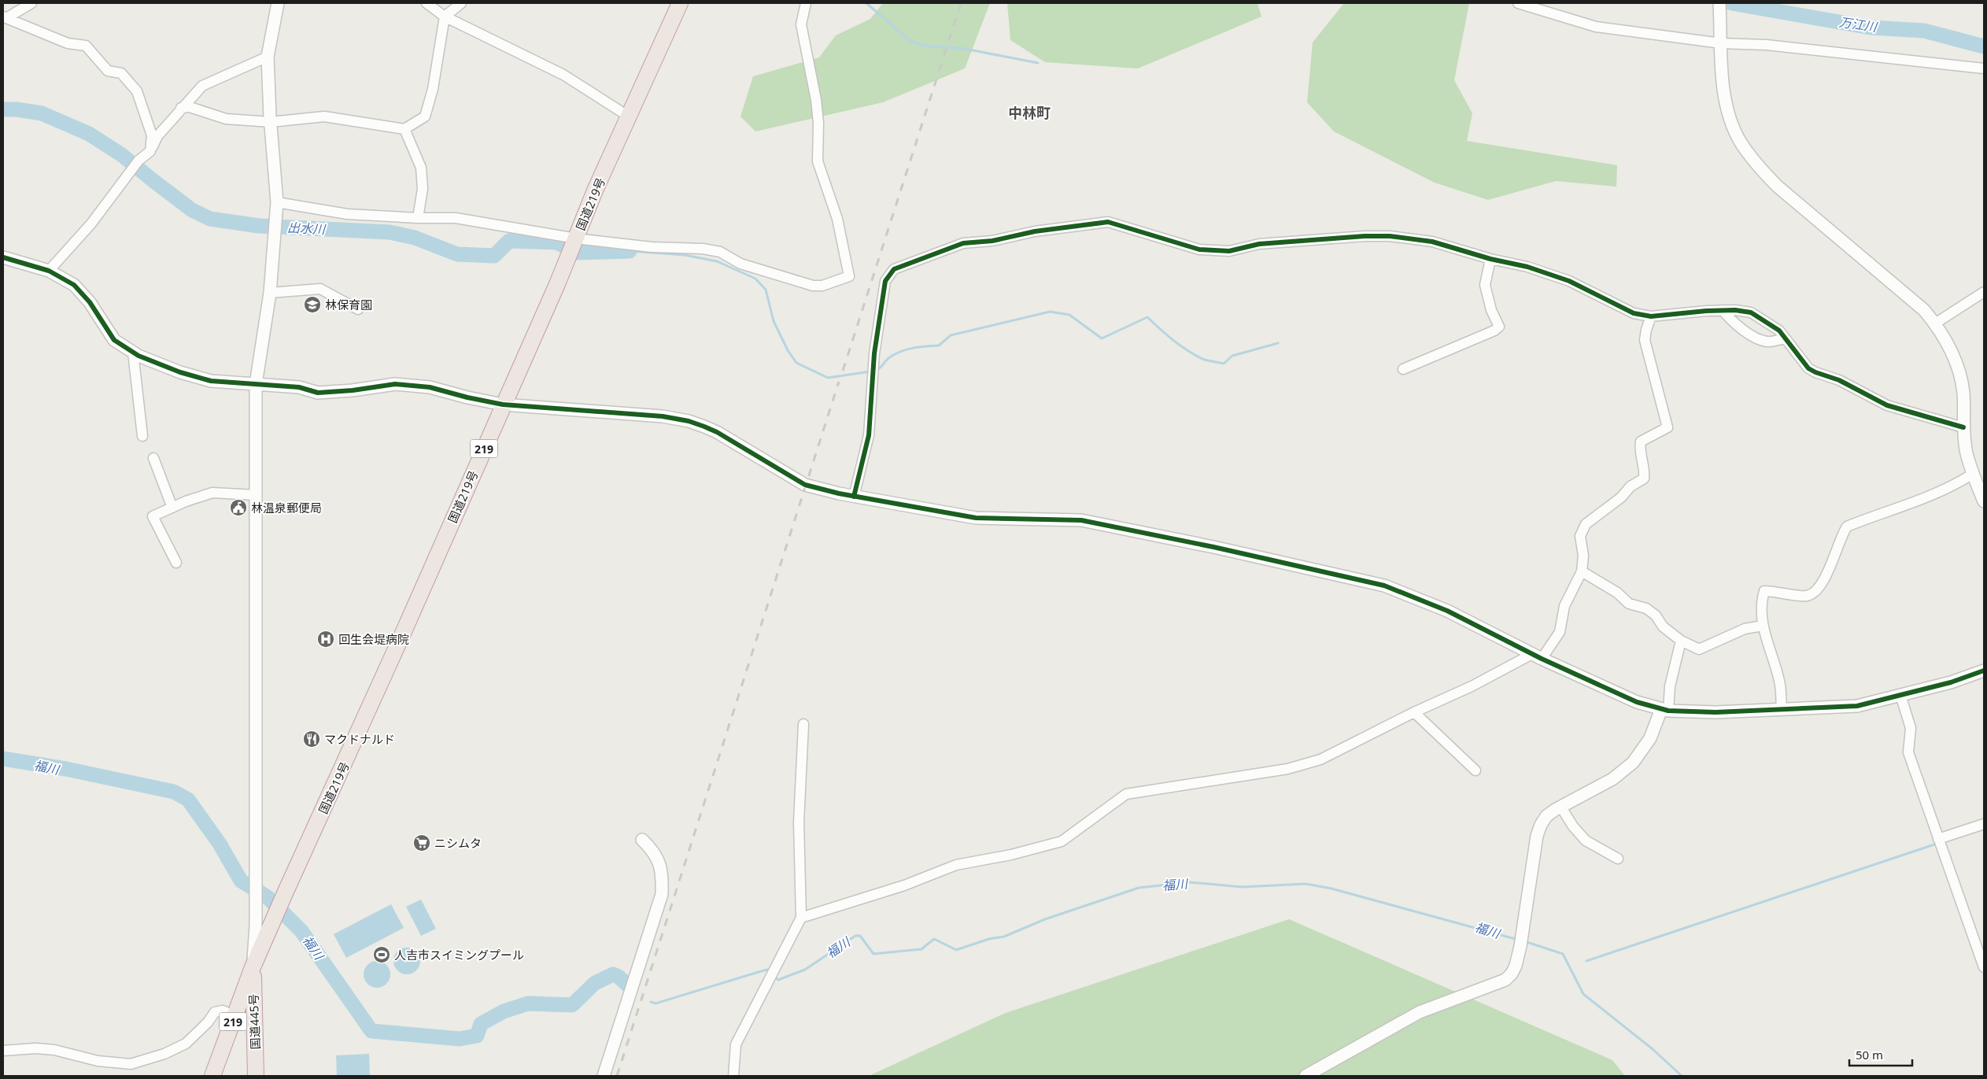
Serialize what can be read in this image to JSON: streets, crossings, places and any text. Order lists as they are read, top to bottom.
{
  "streets": {
    "highway": ["国道219号", "219", "国道445号"]
  },
  "crossings": [
    ["国道219号", "219"],
    ["国道219号", "国道445号"],
    ["219", "国道445号"]
  ],
  "districts": ["中林町"],
  "water": ["万江川", "出水川", "福川"],
  "places": {
    "school or university": ["林保育園"],
    "public building": ["林温泉郵便局"],
    "hospital": ["回生会堤病院"],
    "restaurant": ["マクドナルド"],
    "supermarket": ["ニシムタ"],
    "sports": ["人吉市スイミングプール"]
  },
  "scale_bar": "50 m"
}
